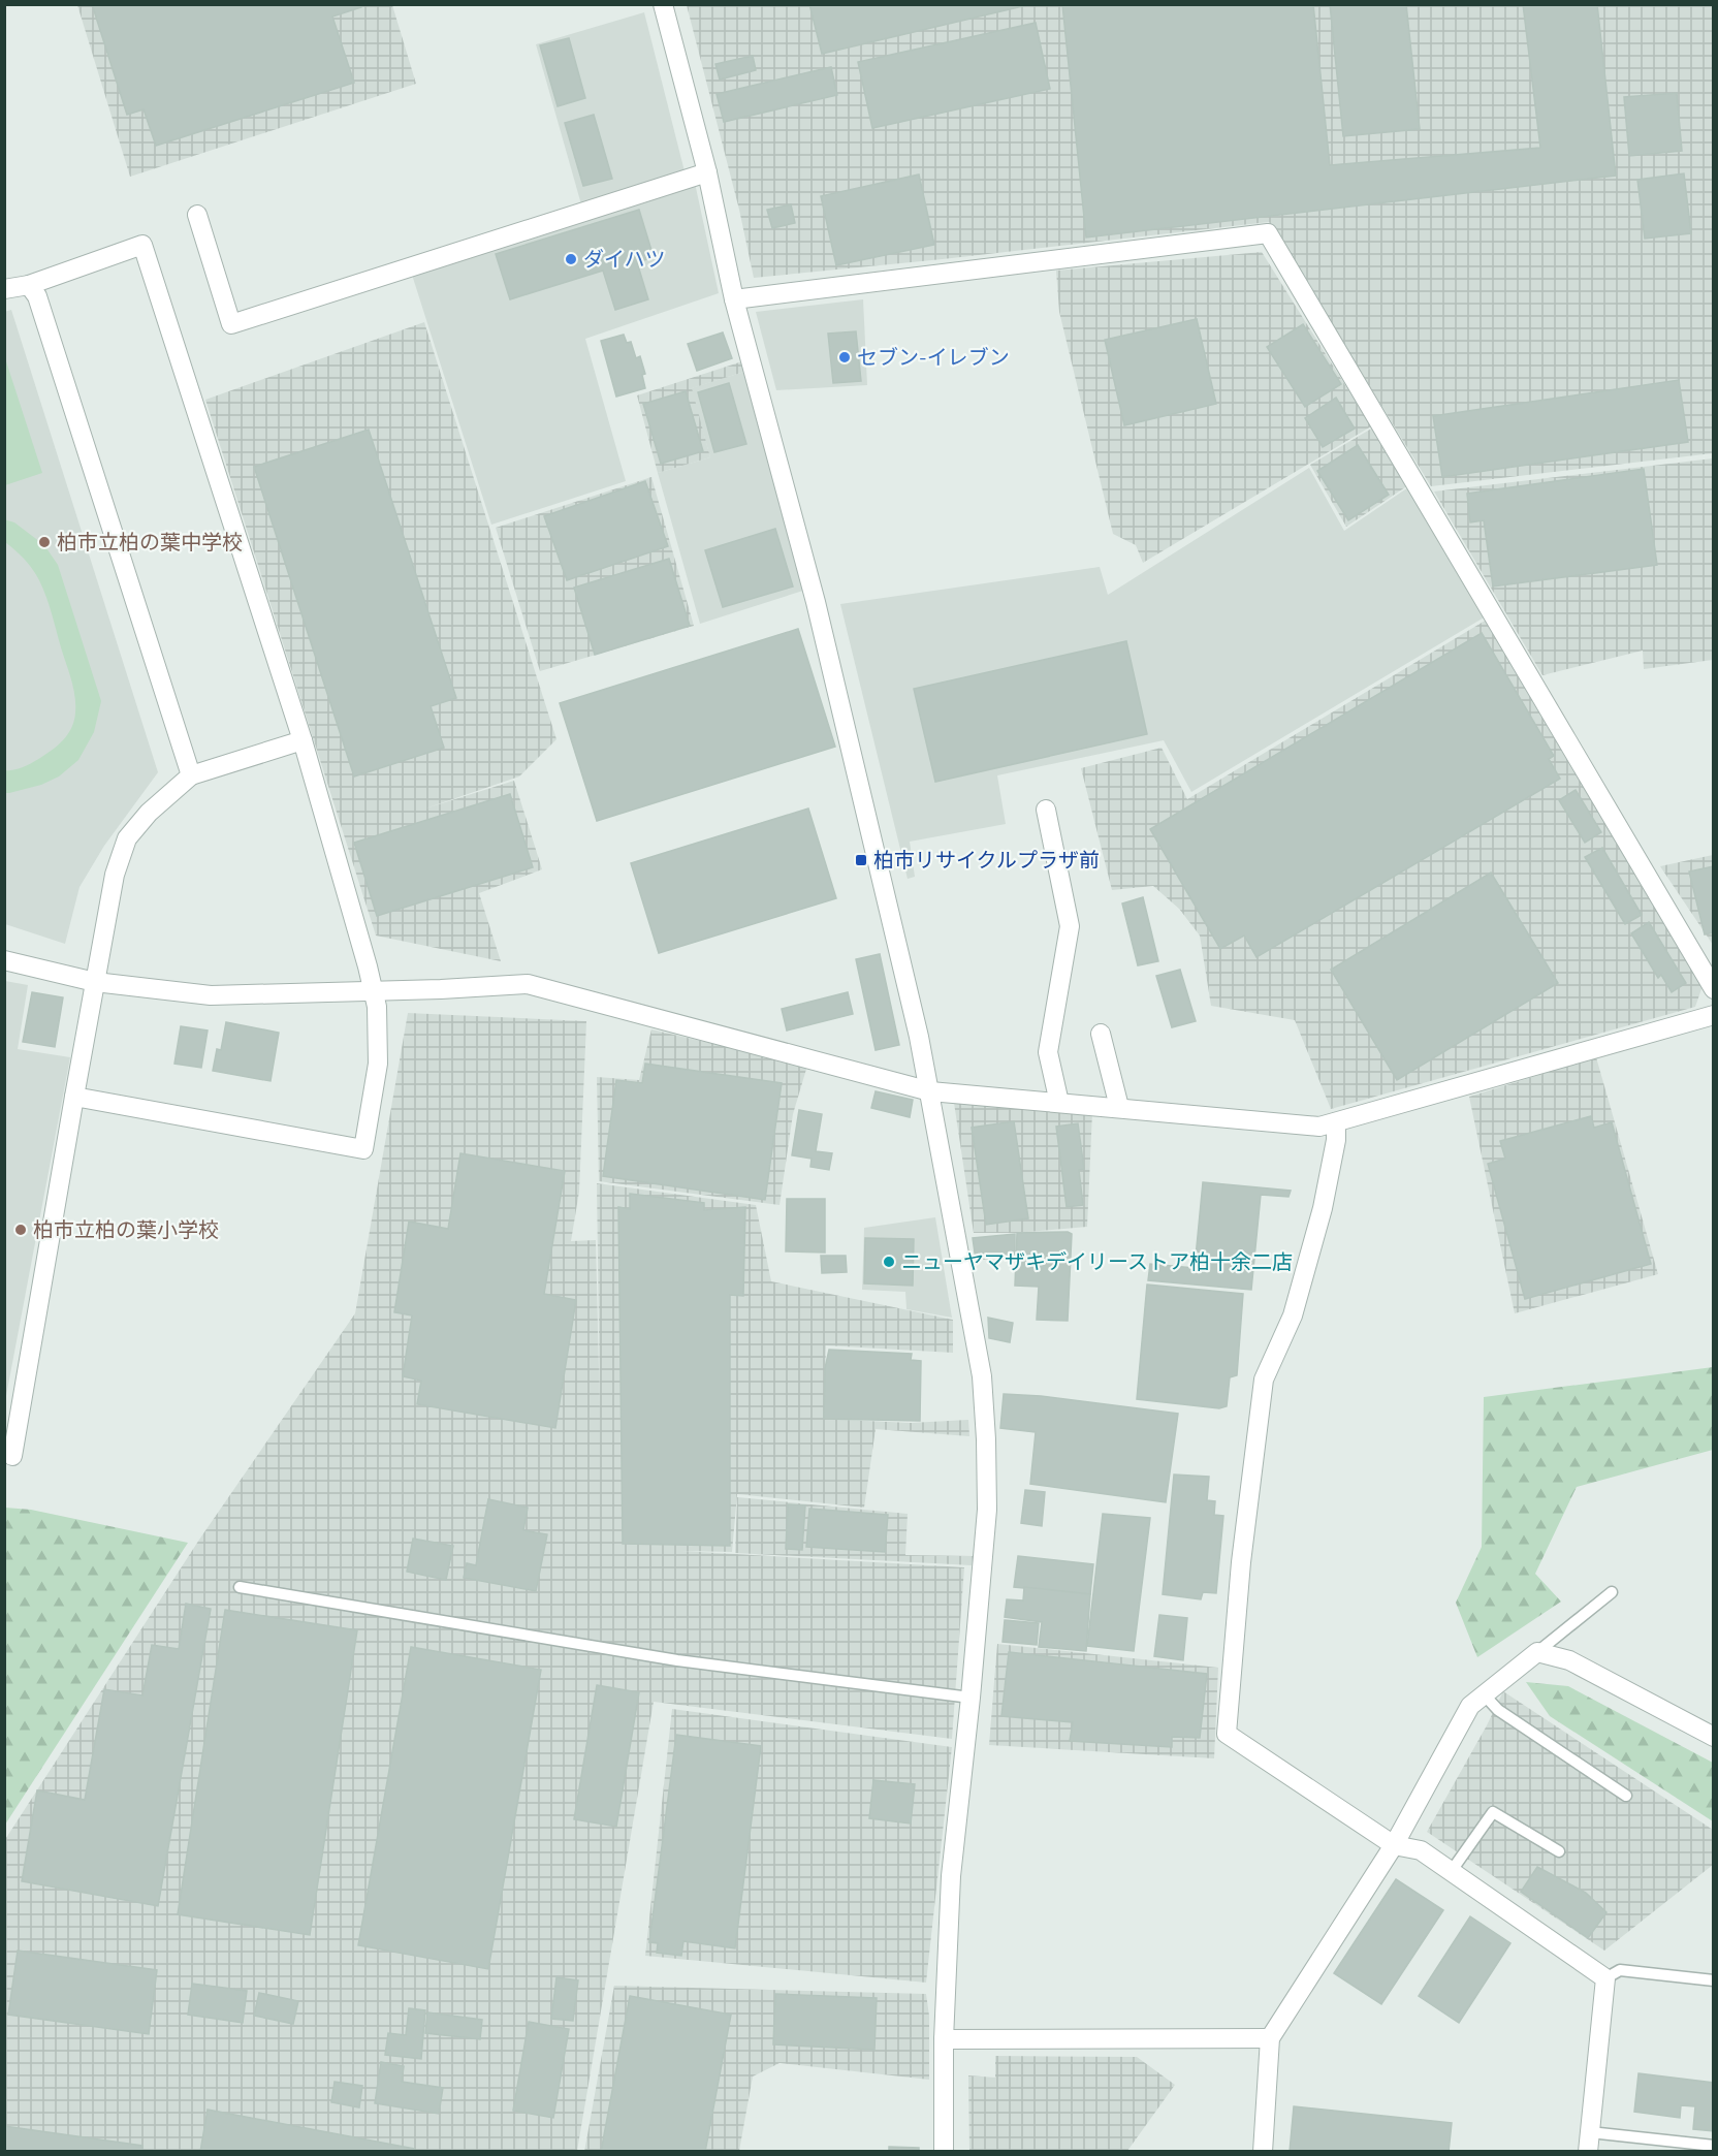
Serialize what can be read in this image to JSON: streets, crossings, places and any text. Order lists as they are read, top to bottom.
{
  "places": {
    "other": [
      "ダイハツ",
      "セブン-イレブン",
      "柏市立柏の葉中学校",
      "柏市立柏の葉小学校",
      "ニューヤマザキデイリーストア柏十余二店"
    ],
    "transit": ["柏市リサイクルプラザ前"]
  }
}
